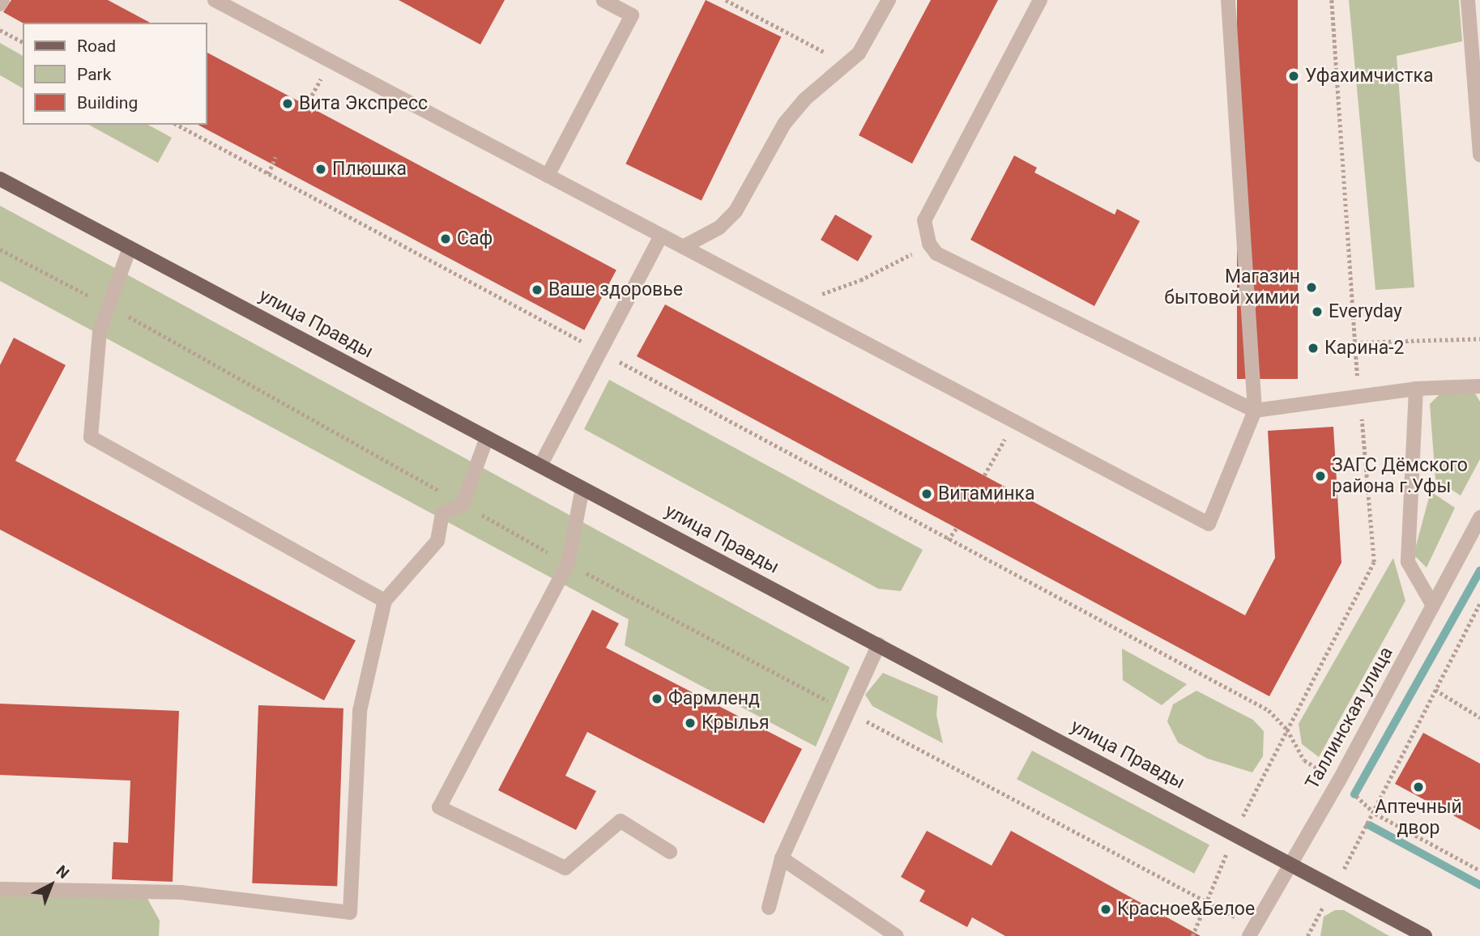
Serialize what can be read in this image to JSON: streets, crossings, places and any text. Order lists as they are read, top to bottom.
{
  "streets": {
    "main road": ["улица Правды"],
    "street": ["Таллинская улица"]
  },
  "crossings": [
    ["улица Правды", "Таллинская улица"]
  ],
  "places": [
    "Уфахимчистка",
    "Вита Экспресс",
    "Плюшка",
    "Саф",
    "Магазин бытовой химии",
    "Ваше здоровье",
    "Everyday",
    "Карина-2",
    "ЗАГС Дёмского района г.Уфы",
    "Витаминка",
    "Фармленд",
    "Крылья",
    "Аптечный двор",
    "Красное&Белое"
  ],
  "legend": ["Road", "Park", "Building"],
  "north": "top right"
}
